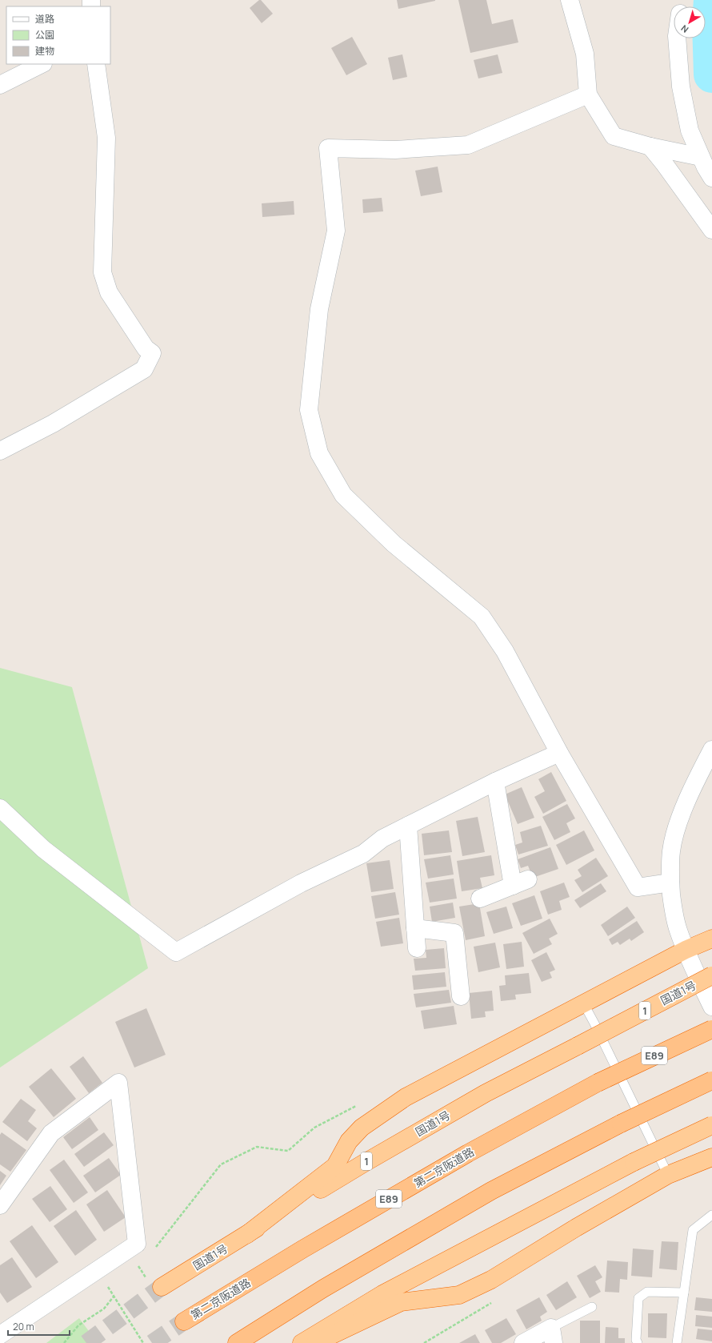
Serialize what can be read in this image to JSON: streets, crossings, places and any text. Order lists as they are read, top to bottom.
{
  "streets": {
    "highway": [
      "国道1号",
      "1",
      "E89",
      "第二京阪道路"
    ]
  },
  "legend": ["道路", "公園", "建物"],
  "scale_bar": "20 m",
  "north": "bottom left"
}
